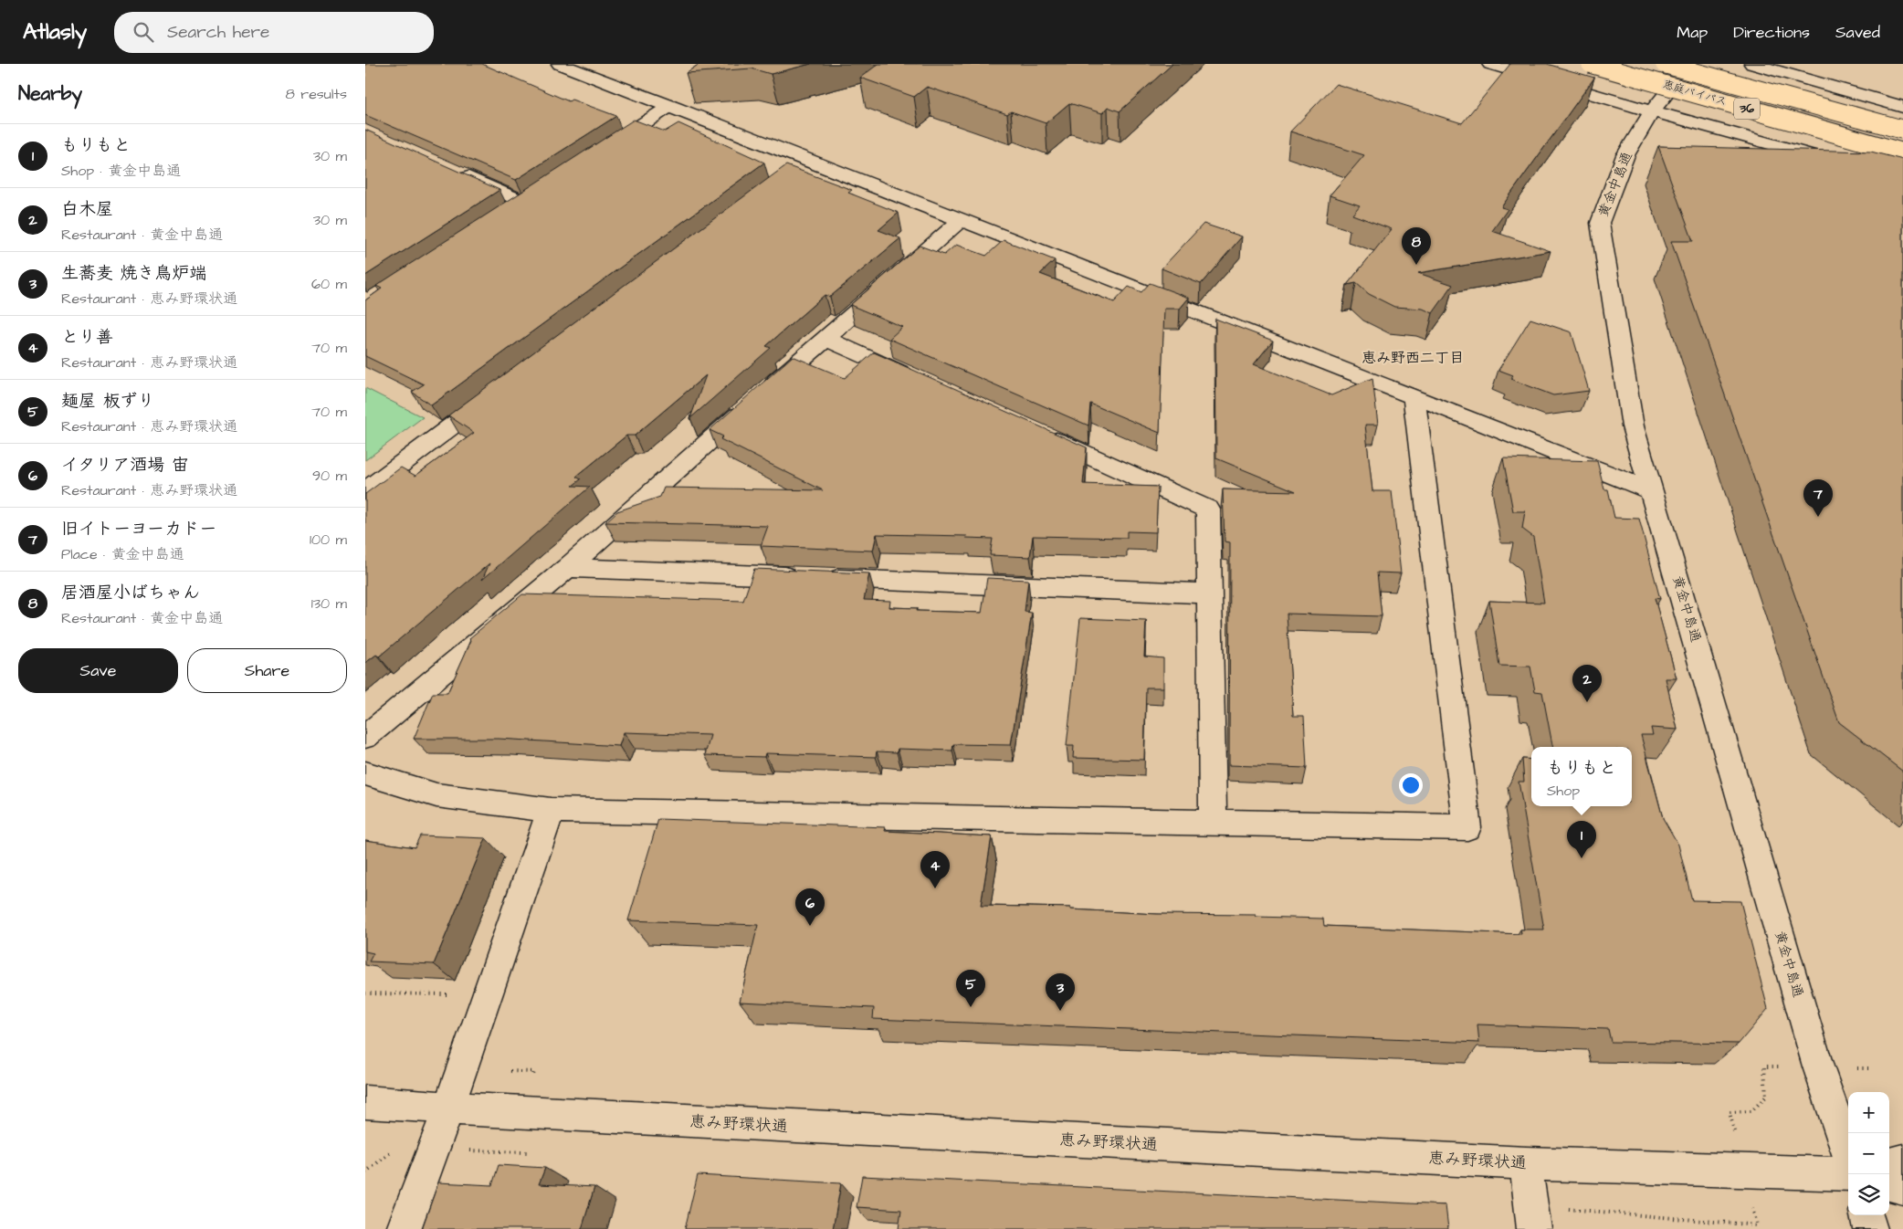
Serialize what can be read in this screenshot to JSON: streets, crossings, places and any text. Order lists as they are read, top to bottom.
{
  "streets": {
    "highway": ["恵庭バイパス", "36"],
    "street": ["黄金中島通", "恵み野環状通"]
  },
  "districts": ["恵み野西二丁目"],
  "page": {
    "header": "Atlasly",
    "search": "Search here",
    "nav": ["Map", "Directions", "Saved"],
    "heading": ["Nearby", "8 results"],
    "list": [
      {
        "mark": "1",
        "name": "もりもと",
        "note": "Shop · 黄金中島通",
        "value": "30 m"
      },
      {
        "mark": "2",
        "name": "白木屋",
        "note": "Restaurant · 黄金中島通",
        "value": "30 m"
      },
      {
        "mark": "3",
        "name": "生蕎麦 焼き鳥炉端",
        "note": "Restaurant · 恵み野環状通",
        "value": "60 m"
      },
      {
        "mark": "4",
        "name": "とり善",
        "note": "Restaurant · 恵み野環状通",
        "value": "70 m"
      },
      {
        "mark": "5",
        "name": "麺屋 板ずり",
        "note": "Restaurant · 恵み野環状通",
        "value": "70 m"
      },
      {
        "mark": "6",
        "name": "イタリア酒場 宙",
        "note": "Restaurant · 恵み野環状通",
        "value": "90 m"
      },
      {
        "mark": "7",
        "name": "旧イトーヨーカドー",
        "note": "Place · 黄金中島通",
        "value": "100 m"
      },
      {
        "mark": "8",
        "name": "居酒屋小ばちゃん",
        "note": "Restaurant · 黄金中島通",
        "value": "130 m"
      }
    ],
    "pins": [
      "8",
      "7",
      "2",
      "1",
      "4",
      "6",
      "5",
      "3"
    ],
    "buttons": ["Save", "Share"],
    "popup": ["もりもと", "Shop"],
    "map_buttons": ["+", "−"]
  }
}
